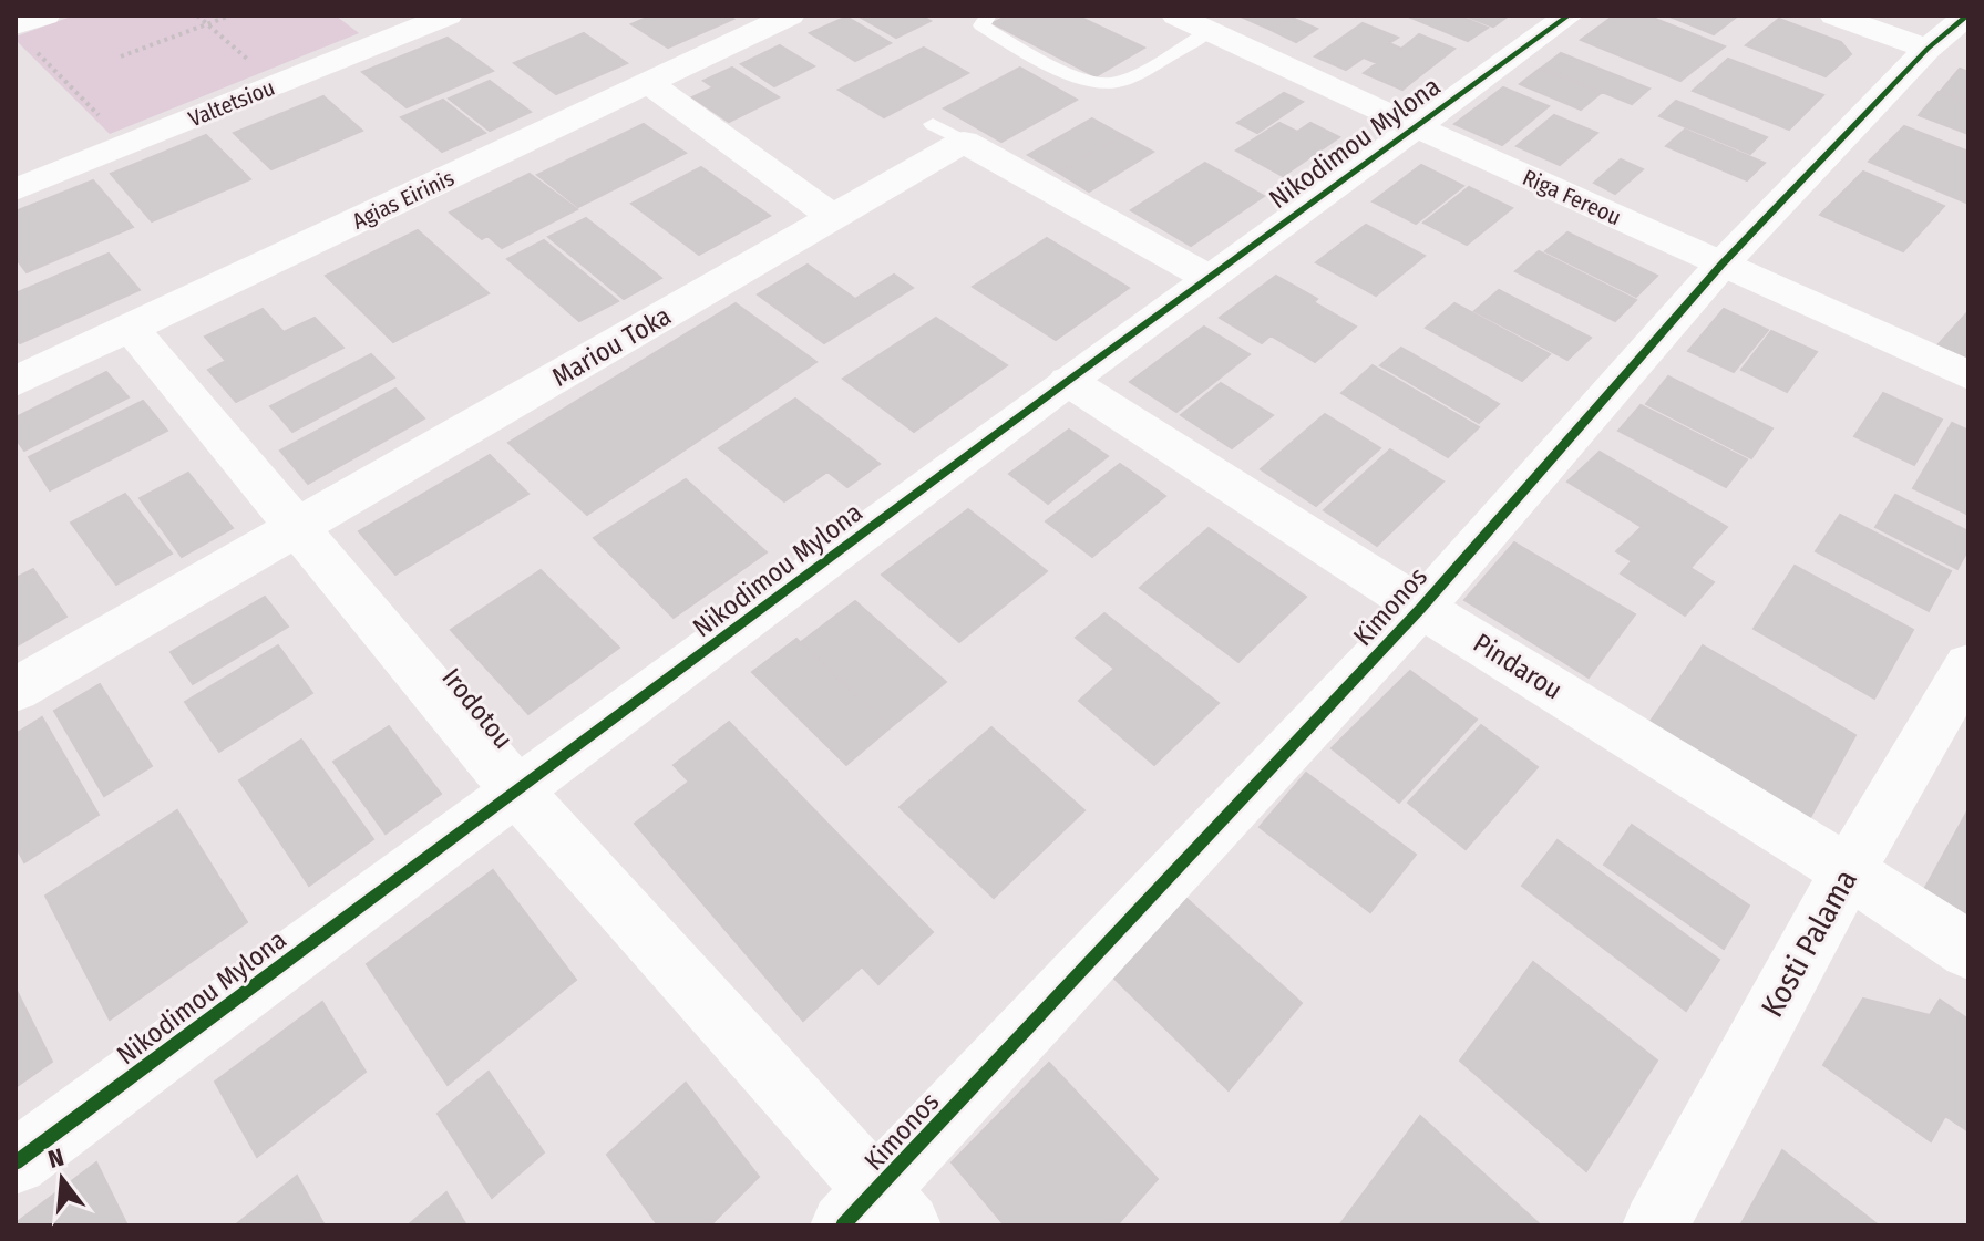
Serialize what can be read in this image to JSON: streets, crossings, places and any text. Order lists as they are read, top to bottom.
{
  "streets": {
    "street": [
      "Valtetsiou",
      "Nikodimou Mylona",
      "Riga Fereou",
      "Agias Eirinis",
      "Mariou Toka",
      "Kimonos",
      "Pindarou",
      "Irodotou",
      "Kosti Palama"
    ]
  },
  "crossings": [
    ["Nikodimou Mylona", "Riga Fereou"],
    ["Nikodimou Mylona", "Mariou Toka"],
    ["Nikodimou Mylona", "Pindarou"],
    ["Nikodimou Mylona", "Irodotou"],
    ["Riga Fereou", "Kimonos"],
    ["Agias Eirinis", "Irodotou"],
    ["Mariou Toka", "Irodotou"],
    ["Kimonos", "Pindarou"],
    ["Kimonos", "Irodotou"],
    ["Pindarou", "Kosti Palama"]
  ],
  "north": "top"
}
